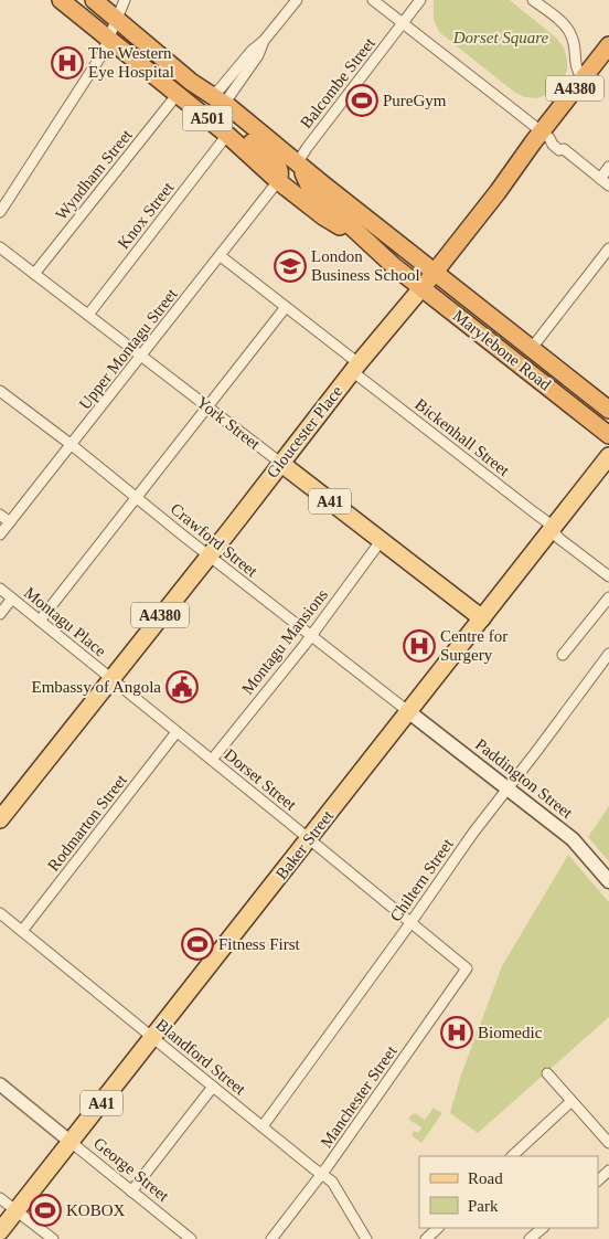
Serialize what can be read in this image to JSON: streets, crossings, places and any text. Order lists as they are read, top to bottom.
{
  "streets": {
    "highway": [
      "A4380",
      "A501",
      "Marylebone Road",
      "Gloucester Place"
    ],
    "main road": [
      "York Street",
      "A41",
      "Paddington Street",
      "Baker Street"
    ],
    "street": [
      "Balcombe Street",
      "Wyndham Street",
      "Knox Street",
      "Upper Montagu Street",
      "Bickenhall Street",
      "Crawford Street",
      "Montagu Place",
      "Montagu Mansions",
      "Dorset Street",
      "Rodmarton Street",
      "Chiltern Street",
      "Blandford Street",
      "Manchester Street",
      "George Street"
    ]
  },
  "crossings": [
    ["Balcombe Street", "Marylebone Road"],
    ["Wyndham Street", "Marylebone Road"],
    ["Wyndham Street", "York Street"],
    ["Knox Street", "Marylebone Road"],
    ["Knox Street", "York Street"],
    ["Upper Montagu Street", "Marylebone Road"],
    ["Upper Montagu Street", "York Street"],
    ["Upper Montagu Street", "Bickenhall Street"],
    ["Upper Montagu Street", "Crawford Street"],
    ["Marylebone Road", "Gloucester Place"],
    ["York Street", "Gloucester Place"],
    ["York Street", "Montagu Mansions"],
    ["York Street", "Baker Street"],
    ["Gloucester Place", "Bickenhall Street"],
    ["Gloucester Place", "Crawford Street"],
    ["Gloucester Place", "Montagu Place"],
    ["Gloucester Place", "Dorset Street"],
    ["Bickenhall Street", "Baker Street"],
    ["Crawford Street", "Montagu Mansions"],
    ["Crawford Street", "Paddington Street"],
    ["Crawford Street", "Baker Street"],
    ["Montagu Place", "Dorset Street"],
    ["Montagu Mansions", "Dorset Street"],
    ["Paddington Street", "Baker Street"],
    ["Paddington Street", "Chiltern Street"],
    ["Dorset Street", "Rodmarton Street"],
    ["Dorset Street", "Baker Street"],
    ["Dorset Street", "Chiltern Street"],
    ["Dorset Street", "Manchester Street"],
    ["Rodmarton Street", "Blandford Street"],
    ["Baker Street", "Blandford Street"],
    ["Baker Street", "George Street"],
    ["Chiltern Street", "Blandford Street"],
    ["Blandford Street", "Manchester Street"]
  ],
  "parks": ["Dorset Square"],
  "places": {
    "hospital": ["The Western Eye Hospital", "Centre for Surgery", "Biomedic"],
    "sports": ["PureGym", "Fitness First", "KOBOX"],
    "school or university": ["London Business School"],
    "public building": ["Embassy of Angola"]
  },
  "legend": ["Road", "Park"]
}
